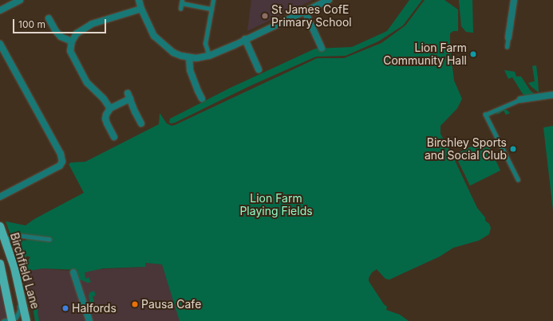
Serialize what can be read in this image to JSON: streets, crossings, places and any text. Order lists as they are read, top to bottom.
{
  "streets": {
    "main road": ["Birchfield Lane"]
  },
  "parks": ["Lion Farm Playing Fields"],
  "places": [
    "St James CofE Primary School",
    "Lion Farm Community Hall",
    "Birchley Sports and Social Club",
    "Pausa Cafe",
    "Halfords"
  ],
  "scale_bar": "100 m"
}
